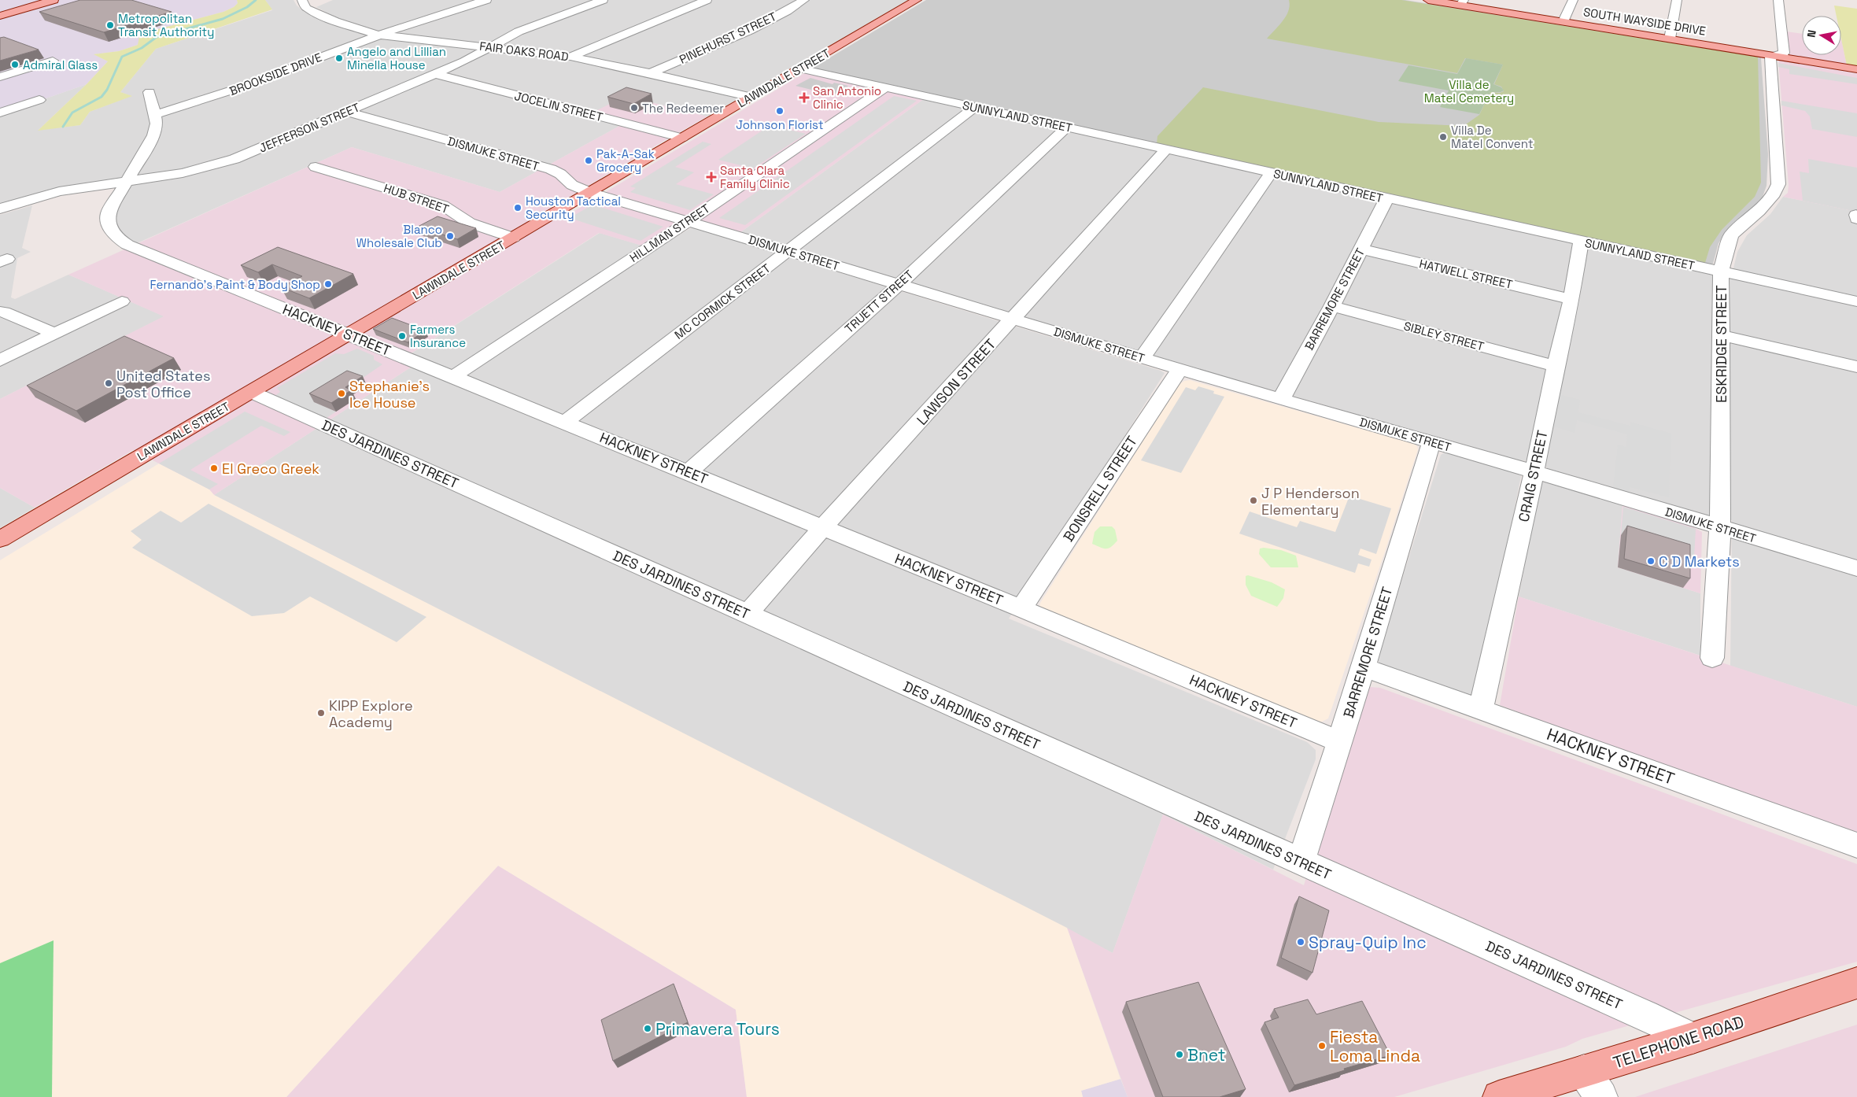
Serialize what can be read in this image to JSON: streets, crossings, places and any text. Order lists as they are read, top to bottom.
{
  "streets": {
    "main road": ["SOUTH WAYSIDE DRIVE", "LAWNDALE STREET", "TELEPHONE ROAD"],
    "street": [
      "PINEHURST STREET",
      "FAIR OAKS ROAD",
      "BROOKSIDE DRIVE",
      "JOCELIN STREET",
      "SUNNYLAND STREET",
      "JEFFERSON STREET",
      "DISMUKE STREET",
      "HUB STREET",
      "HILLMAN STREET",
      "HATWELL STREET",
      "BARREMORE STREET",
      "MC CORMICK STREET",
      "TRUETT STREET",
      "HACKNEY STREET",
      "SIBLEY STREET",
      "ESKRIDGE STREET",
      "LAWSON STREET",
      "DES JARDINES STREET",
      "CRAIG STREET",
      "BONSRELL STREET"
    ]
  },
  "crossings": [
    ["SOUTH WAYSIDE DRIVE", "ESKRIDGE STREET"],
    ["PINEHURST STREET", "FAIR OAKS ROAD"],
    ["FAIR OAKS ROAD", "BROOKSIDE DRIVE"],
    ["FAIR OAKS ROAD", "LAWNDALE STREET"],
    ["FAIR OAKS ROAD", "JEFFERSON STREET"],
    ["BROOKSIDE DRIVE", "HACKNEY STREET"],
    ["LAWNDALE STREET", "JOCELIN STREET"],
    ["LAWNDALE STREET", "SUNNYLAND STREET"],
    ["LAWNDALE STREET", "DISMUKE STREET"],
    ["LAWNDALE STREET", "HUB STREET"],
    ["LAWNDALE STREET", "HACKNEY STREET"],
    ["LAWNDALE STREET", "DES JARDINES STREET"],
    ["JOCELIN STREET", "JEFFERSON STREET"],
    ["SUNNYLAND STREET", "HILLMAN STREET"],
    ["SUNNYLAND STREET", "BARREMORE STREET"],
    ["SUNNYLAND STREET", "MC CORMICK STREET"],
    ["SUNNYLAND STREET", "TRUETT STREET"],
    ["SUNNYLAND STREET", "ESKRIDGE STREET"],
    ["SUNNYLAND STREET", "LAWSON STREET"],
    ["SUNNYLAND STREET", "CRAIG STREET"],
    ["JEFFERSON STREET", "DISMUKE STREET"],
    ["JEFFERSON STREET", "HACKNEY STREET"],
    ["DISMUKE STREET", "HILLMAN STREET"],
    ["DISMUKE STREET", "BARREMORE STREET"],
    ["DISMUKE STREET", "MC CORMICK STREET"],
    ["DISMUKE STREET", "TRUETT STREET"],
    ["DISMUKE STREET", "ESKRIDGE STREET"],
    ["DISMUKE STREET", "LAWSON STREET"],
    ["DISMUKE STREET", "CRAIG STREET"],
    ["DISMUKE STREET", "BONSRELL STREET"],
    ["HILLMAN STREET", "HACKNEY STREET"],
    ["HATWELL STREET", "BARREMORE STREET"],
    ["HATWELL STREET", "CRAIG STREET"],
    ["BARREMORE STREET", "HACKNEY STREET"],
    ["BARREMORE STREET", "SIBLEY STREET"],
    ["BARREMORE STREET", "DES JARDINES STREET"],
    ["MC CORMICK STREET", "HACKNEY STREET"],
    ["TRUETT STREET", "HACKNEY STREET"],
    ["HACKNEY STREET", "LAWSON STREET"],
    ["HACKNEY STREET", "CRAIG STREET"],
    ["HACKNEY STREET", "BONSRELL STREET"],
    ["SIBLEY STREET", "CRAIG STREET"],
    ["LAWSON STREET", "DES JARDINES STREET"],
    ["DES JARDINES STREET", "TELEPHONE ROAD"]
  ],
  "parks": ["Villa de Matel Cemetery"],
  "places": {
    "other": [
      "Metropolitan Transit Authority",
      "Angelo and Lillian Minella House",
      "Admiral Glass",
      "The Redeemer",
      "Johnson Florist",
      "Villa De Matel Convent",
      "Pak-A-Sak Grocery",
      "Houston Tactical Security",
      "Blanco Wholesale Club",
      "Fernando's Paint & Body Shop",
      "Farmers Insurance",
      "United States Post Office",
      "Stephanie's Ice House",
      "El Greco Greek",
      "J P Henderson Elementary",
      "C D Markets",
      "KIPP Explore Academy",
      "Spray-Quip Inc",
      "Primavera Tours",
      "Fiesta Loma Linda",
      "Bnet"
    ],
    "health": ["San Antonio Clinic", "Santa Clara Family Clinic"]
  },
  "north": "left"
}
